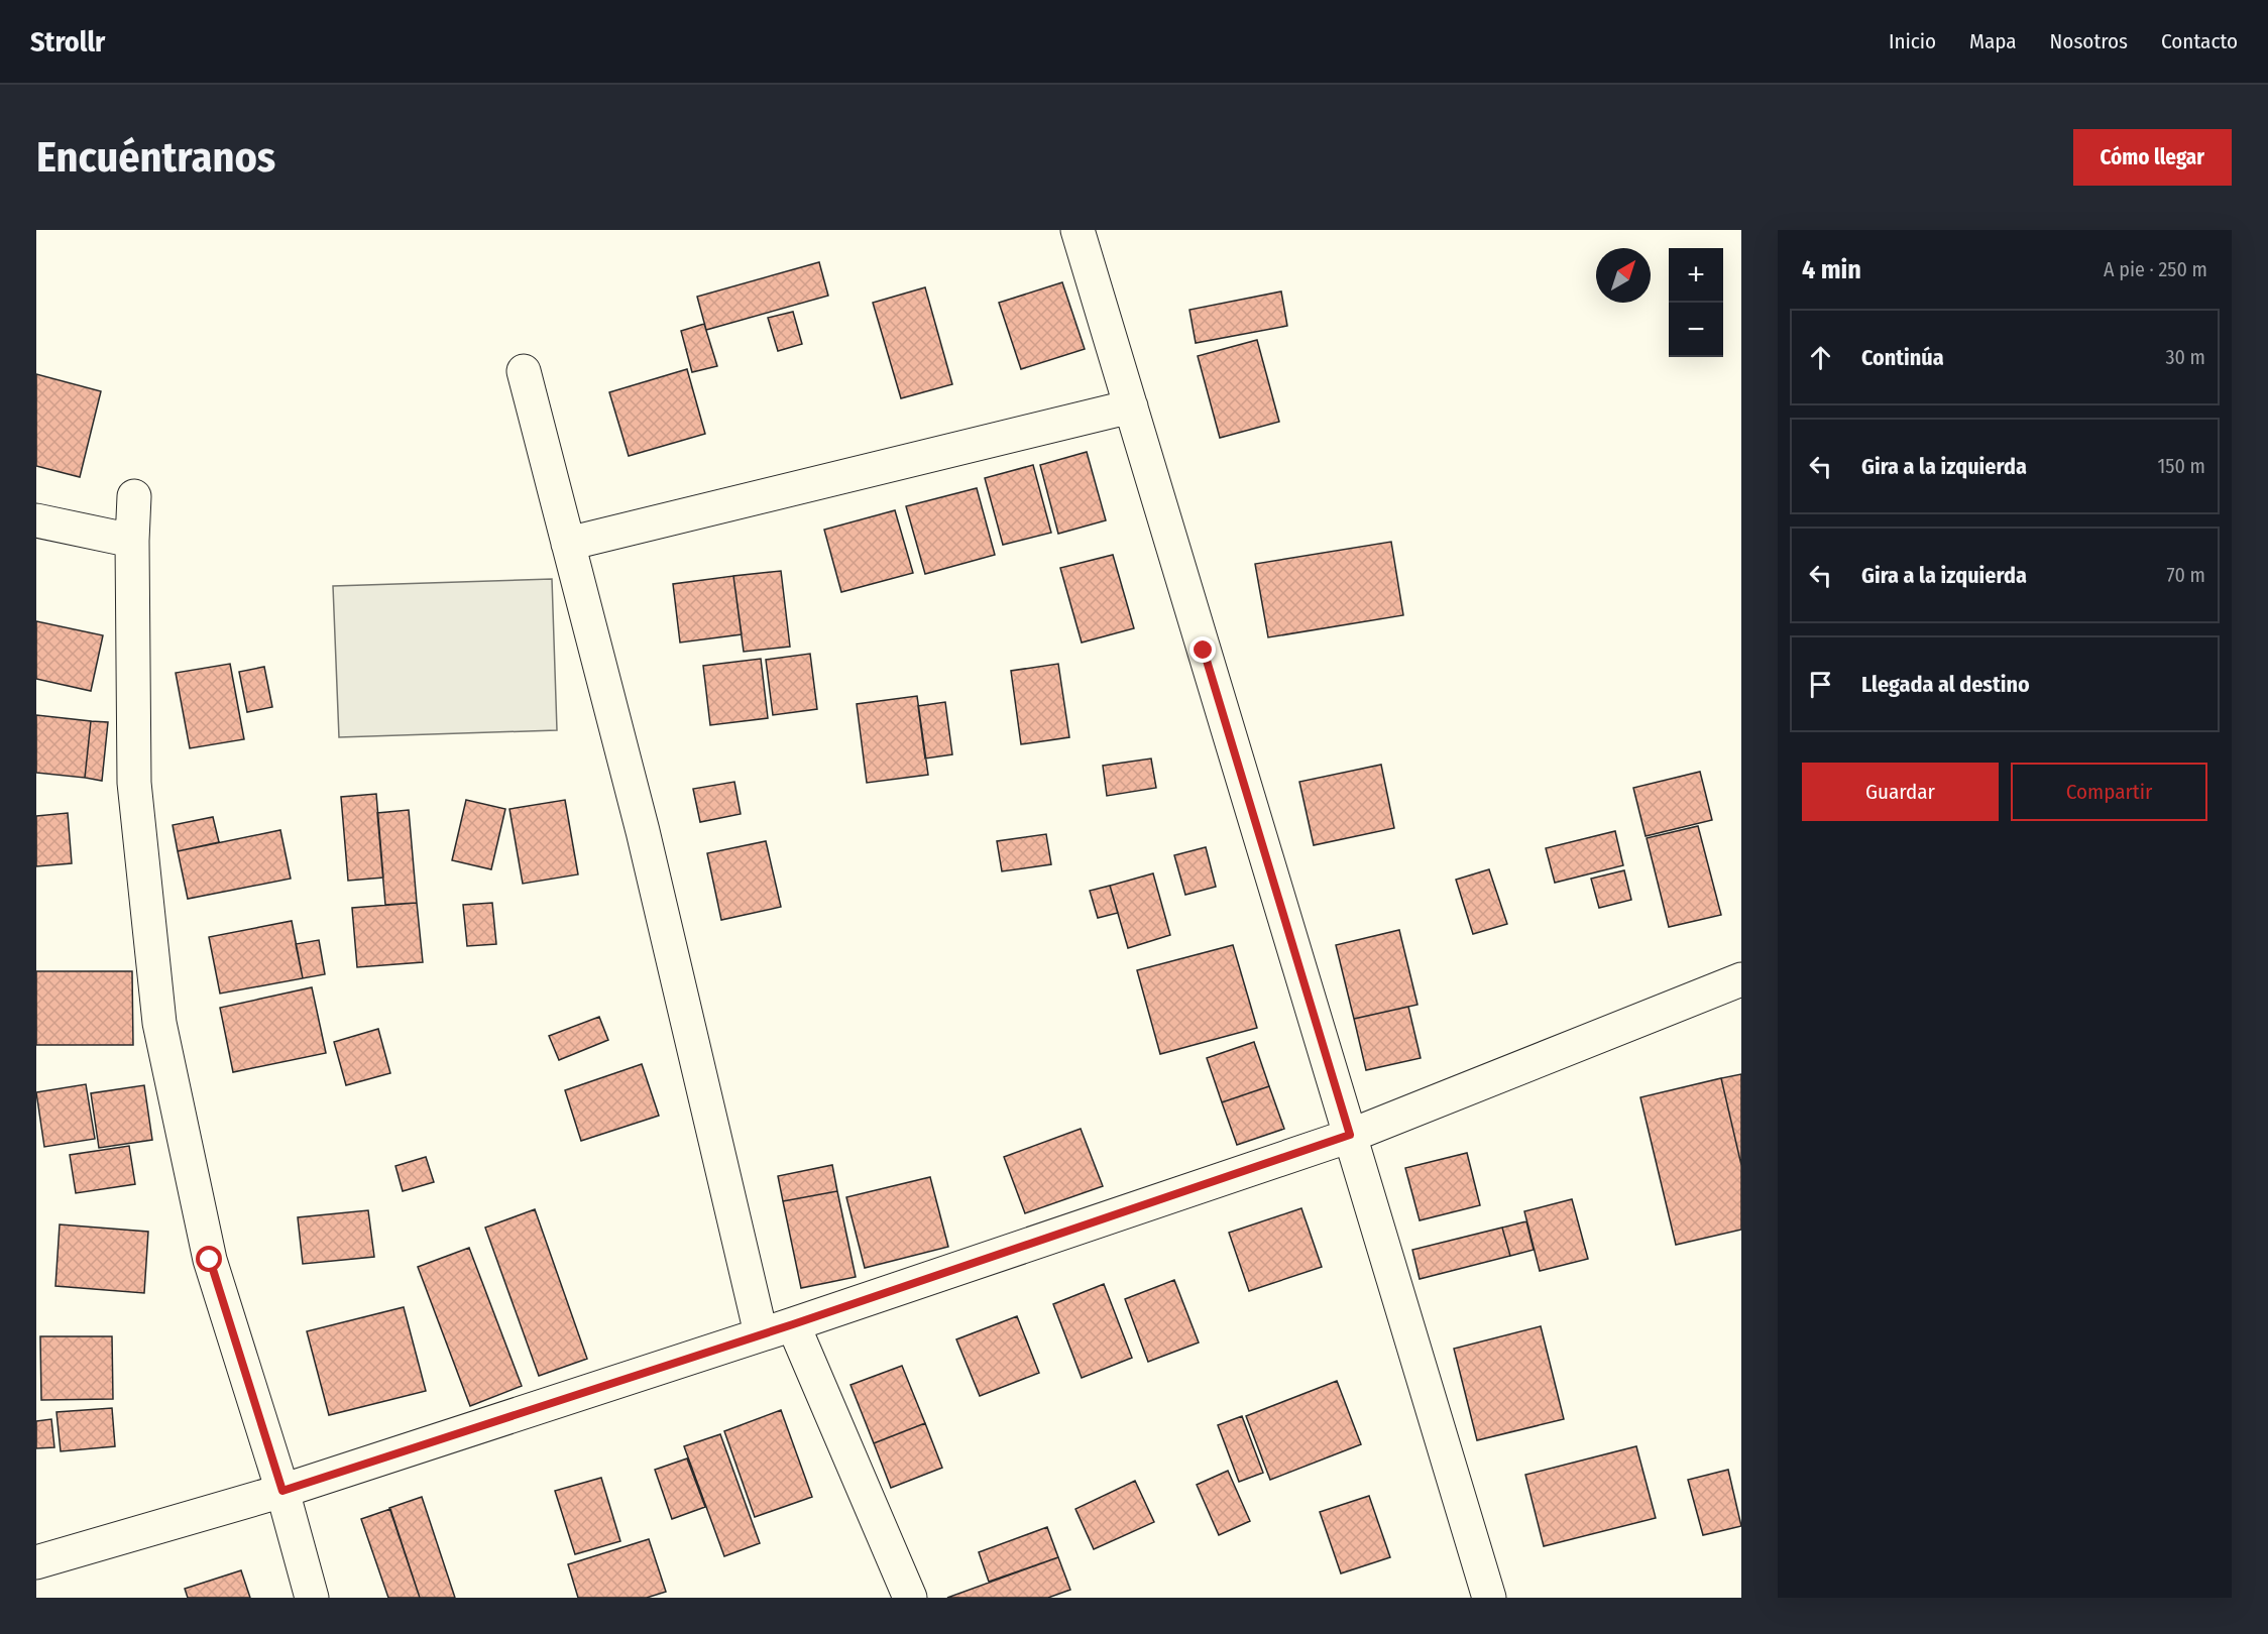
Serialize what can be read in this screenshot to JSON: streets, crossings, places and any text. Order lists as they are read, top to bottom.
{
  "north": "top right",
  "page": {
    "header": "Strollr",
    "nav": [
      "Inicio",
      "Mapa",
      "Nosotros",
      "Contacto"
    ],
    "buttons": [
      "Cómo llegar",
      ["Guardar", "Compartir"]
    ],
    "title": "Encuéntranos",
    "heading": ["4 min", "A pie · 250 m"],
    "map_buttons": ["+", "−"],
    "list": [
      ["Continúa", "30 m"],
      ["Gira a la izquierda", "150 m"],
      ["Gira a la izquierda", "70 m"],
      "Llegada al destino"
    ]
  }
}
